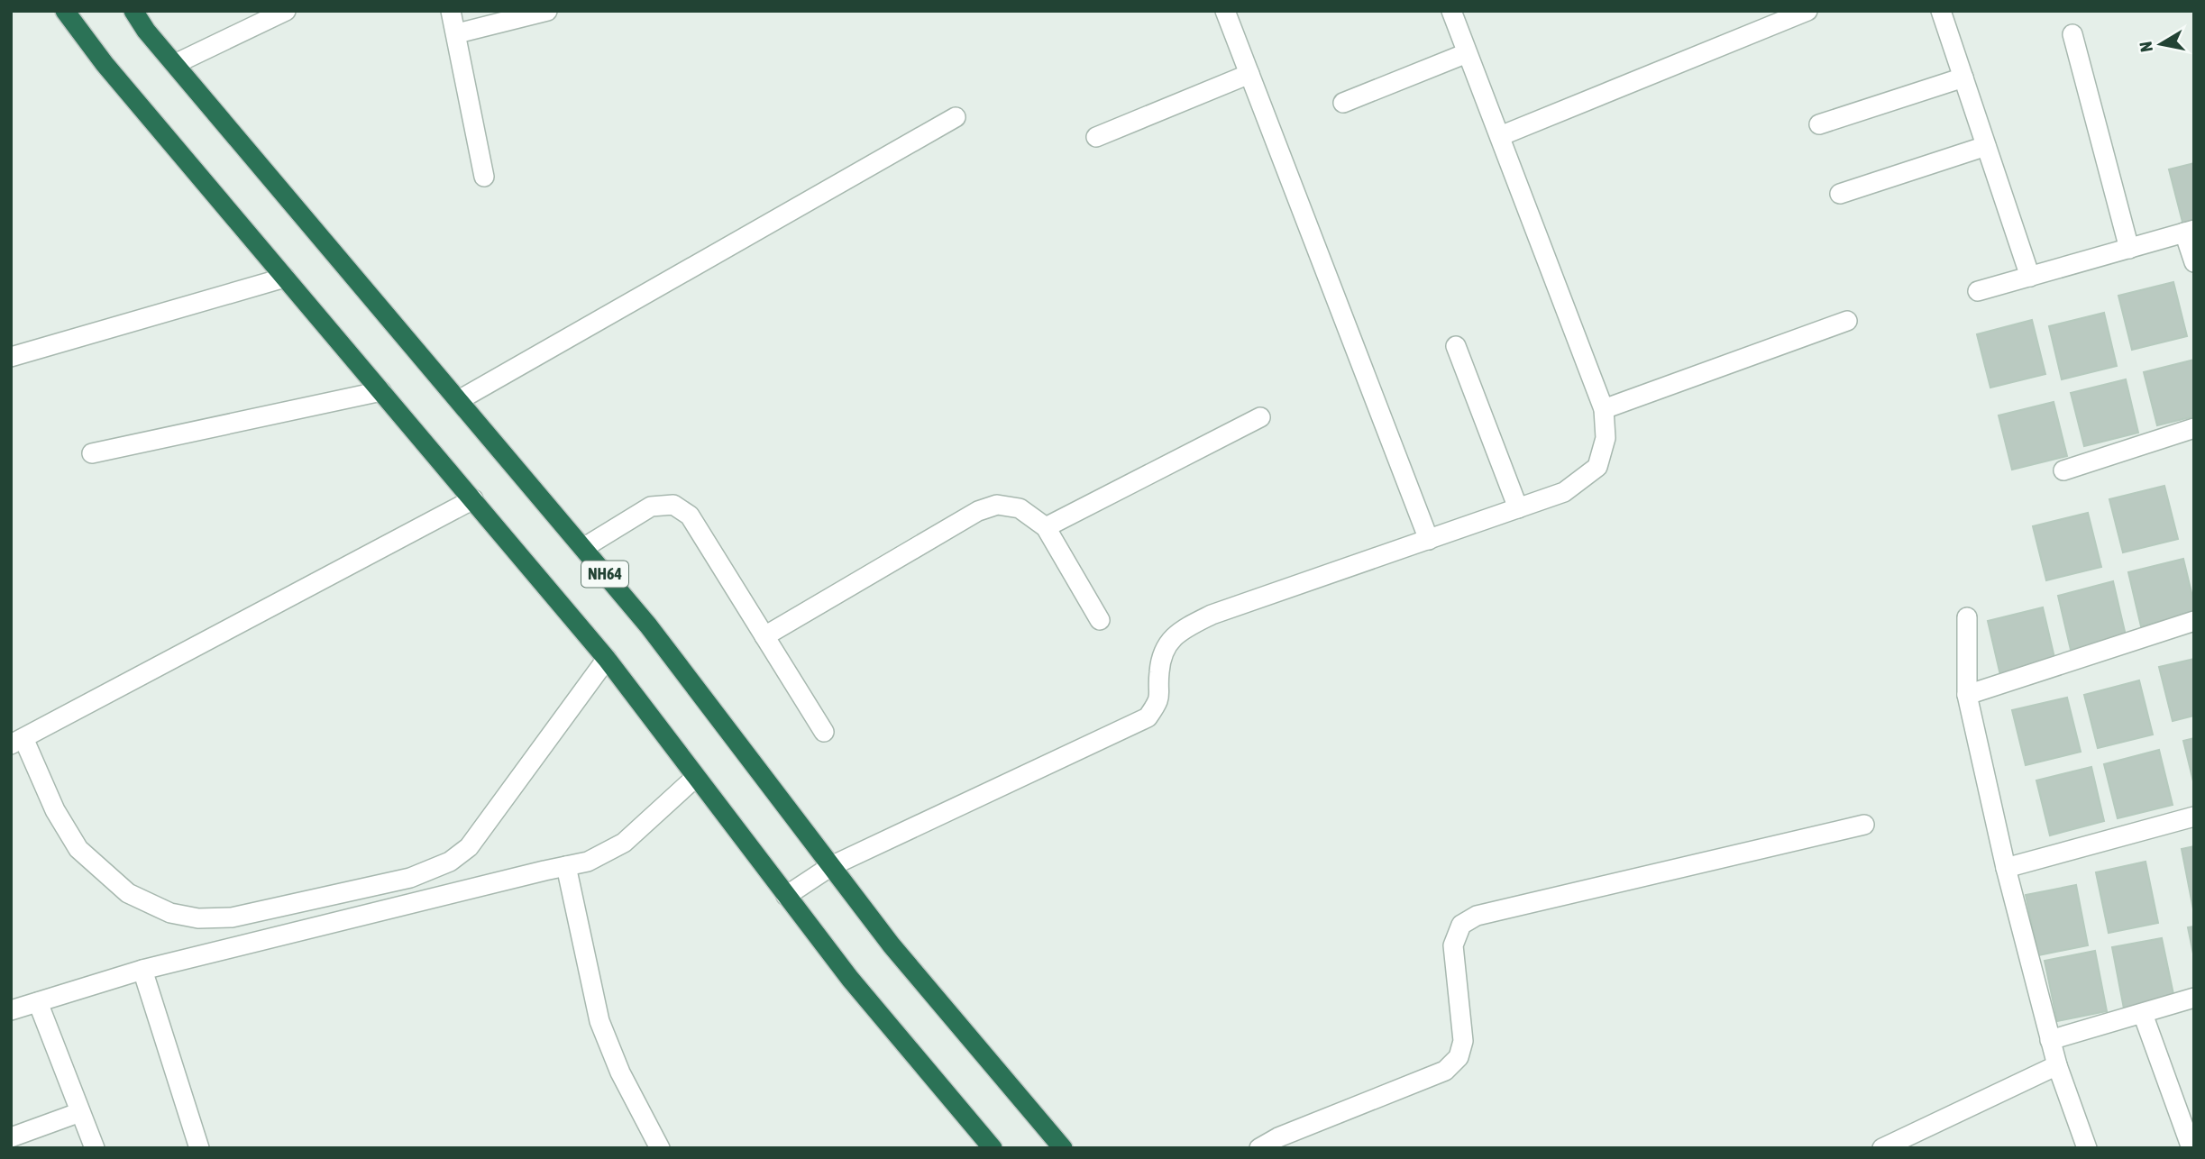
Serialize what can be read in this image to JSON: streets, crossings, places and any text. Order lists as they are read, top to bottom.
{
  "streets": {
    "highway": ["NH64"]
  },
  "north": "left"
}
